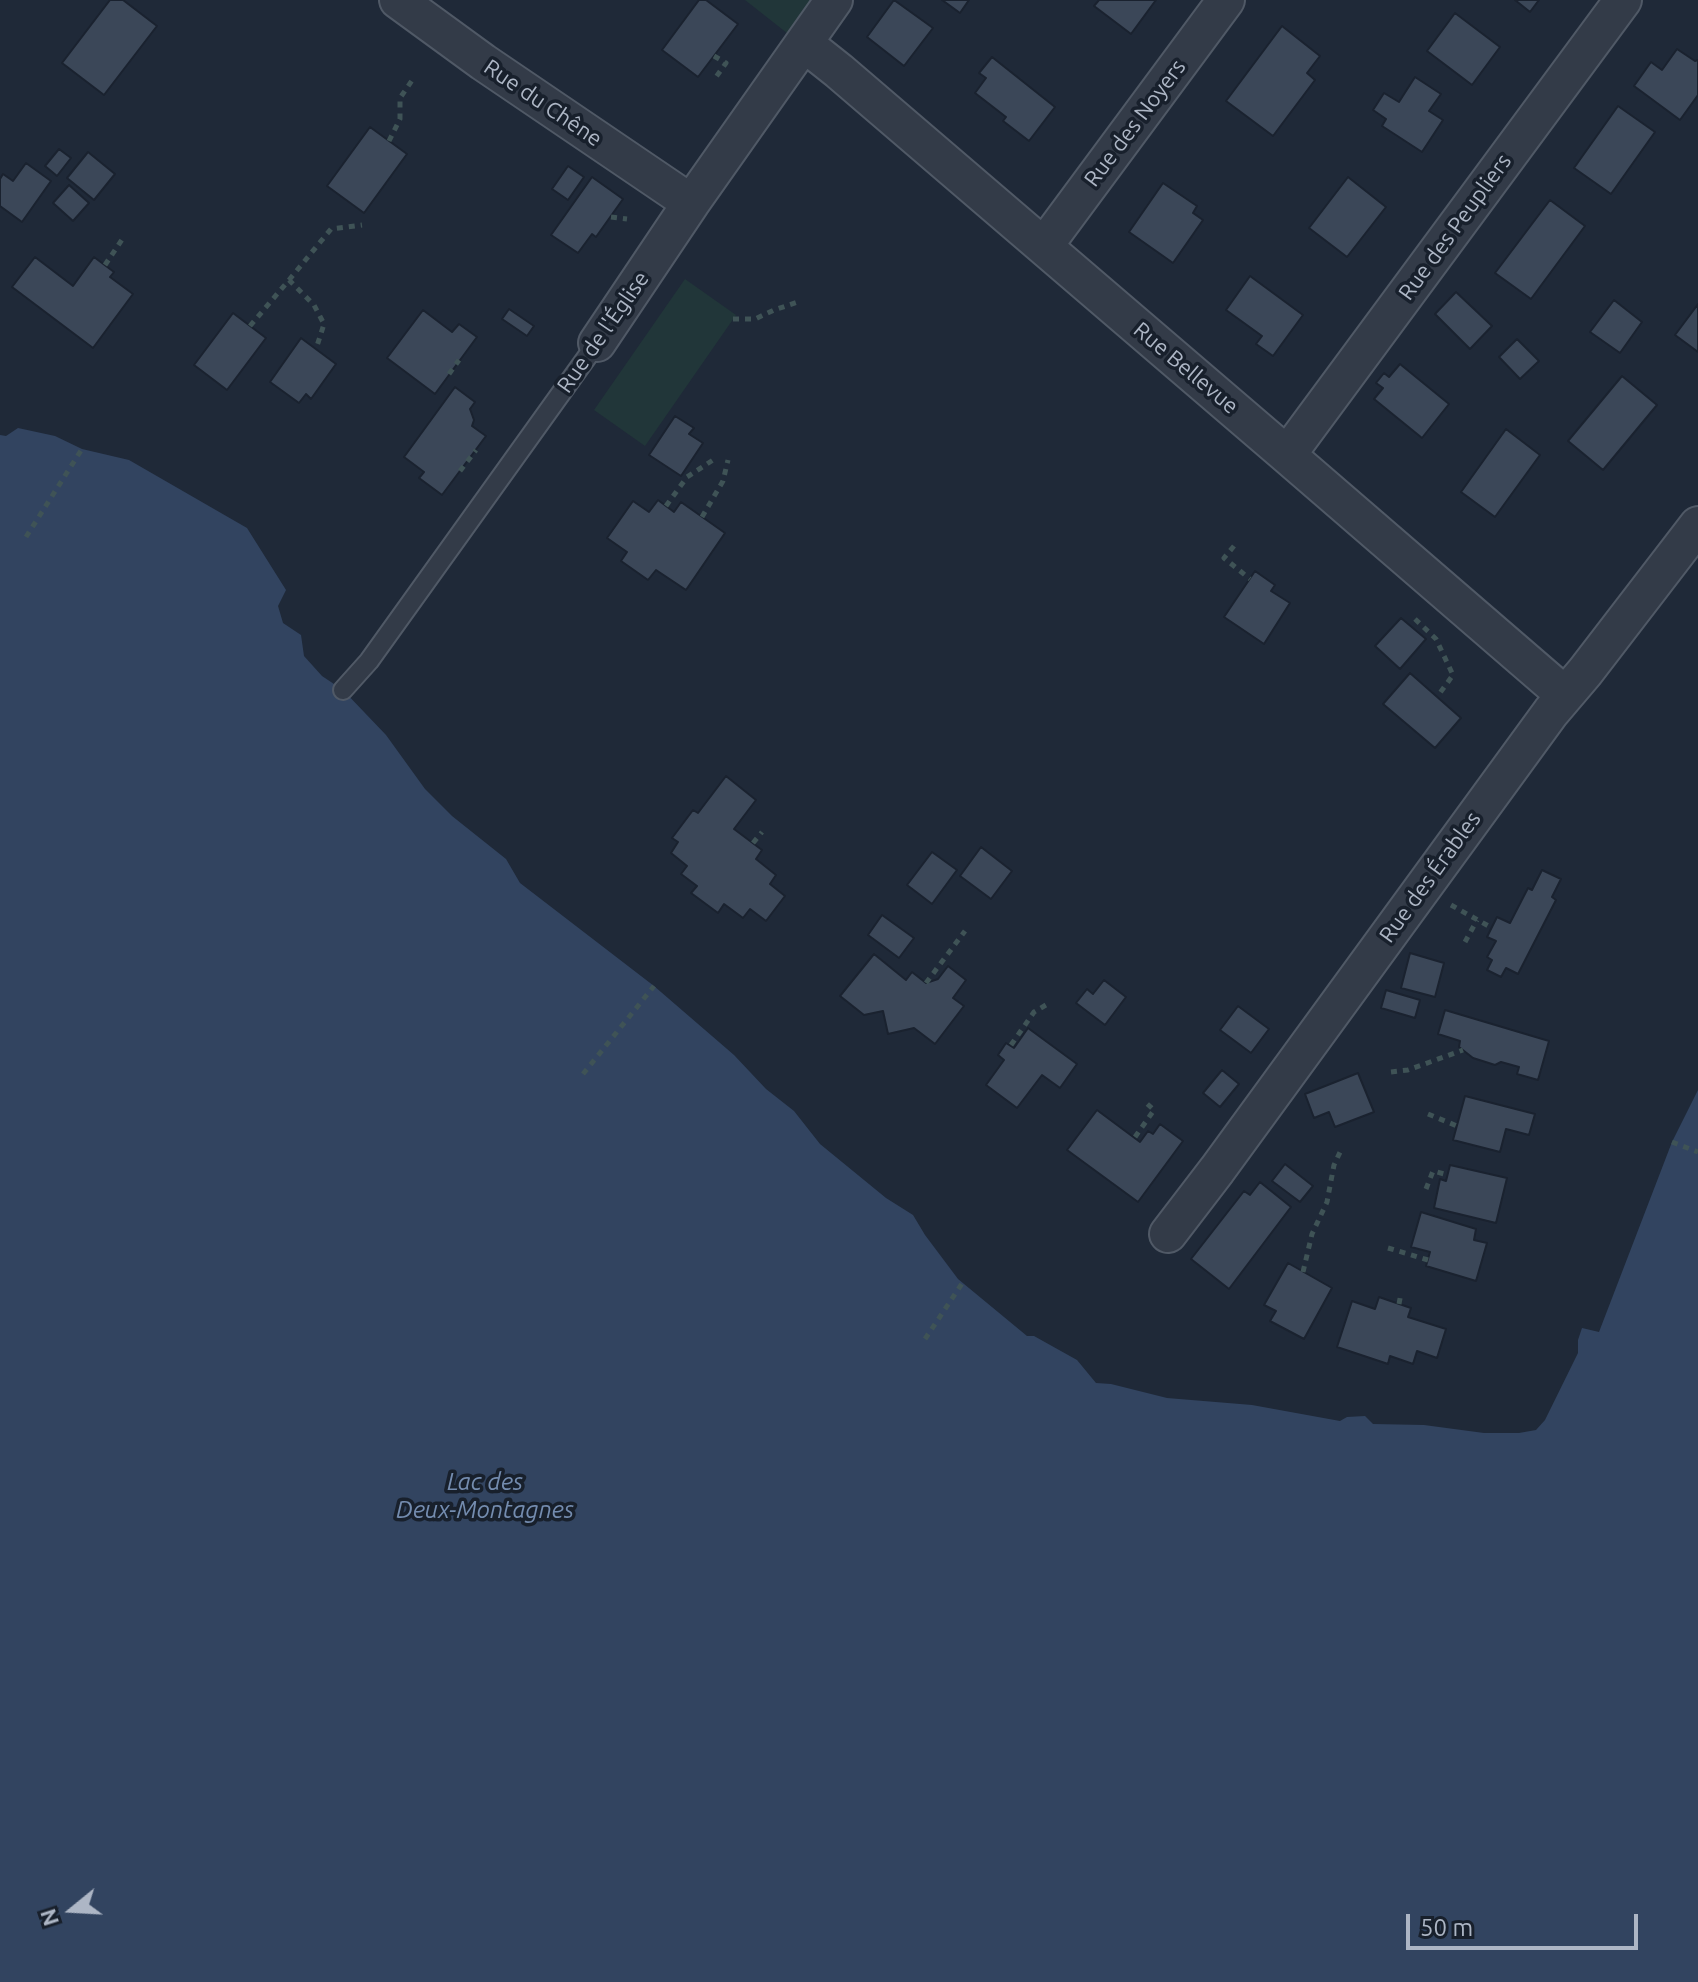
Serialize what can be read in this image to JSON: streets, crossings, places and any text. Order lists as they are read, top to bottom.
{
  "streets": {
    "street": [
      "Rue du Chêne",
      "Rue des Noyers",
      "Rue des Peupliers",
      "Rue de l'Église",
      "Rue Bellevue",
      "Rue des Érables"
    ]
  },
  "crossings": [
    ["Rue du Chêne", "Rue de l'Église"],
    ["Rue des Noyers", "Rue Bellevue"],
    ["Rue des Peupliers", "Rue Bellevue"],
    ["Rue de l'Église", "Rue Bellevue"],
    ["Rue Bellevue", "Rue des Érables"]
  ],
  "water": ["Lac des Deux-Montagnes"],
  "scale_bar": "50 m",
  "north": "left"
}
